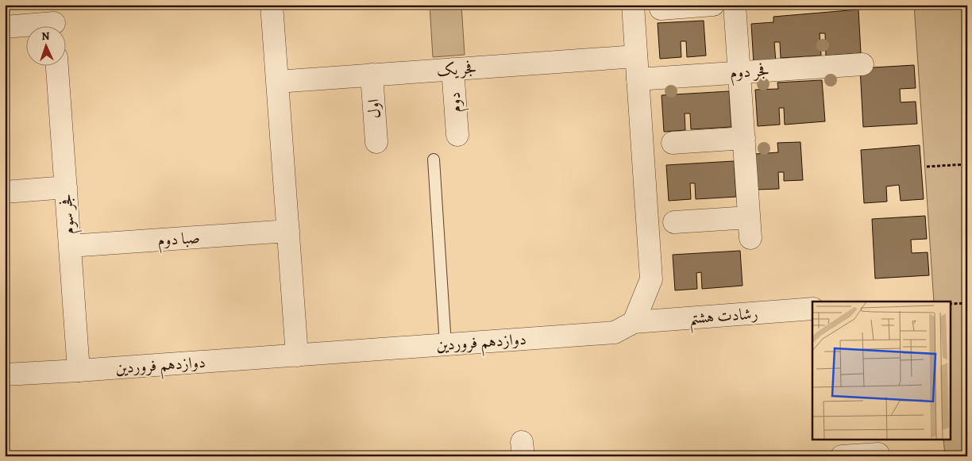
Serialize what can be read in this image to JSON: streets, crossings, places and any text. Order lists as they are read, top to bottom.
{
  "streets": {
    "street": [
      "فجر یک",
      "فجر دوم",
      "دوم",
      "اول",
      "فجر سوم",
      "صبا دوم",
      "رشادت هشتم",
      "دوازدهم فروردین"
    ]
  },
  "crossings": [
    ["فجر یک", "دوم"],
    ["فجر یک", "اول"],
    ["فجر سوم", "صبا دوم"],
    ["فجر سوم", "دوازدهم فروردین"],
    ["رشادت هشتم", "دوازدهم فروردین"]
  ],
  "north": "top"
}
